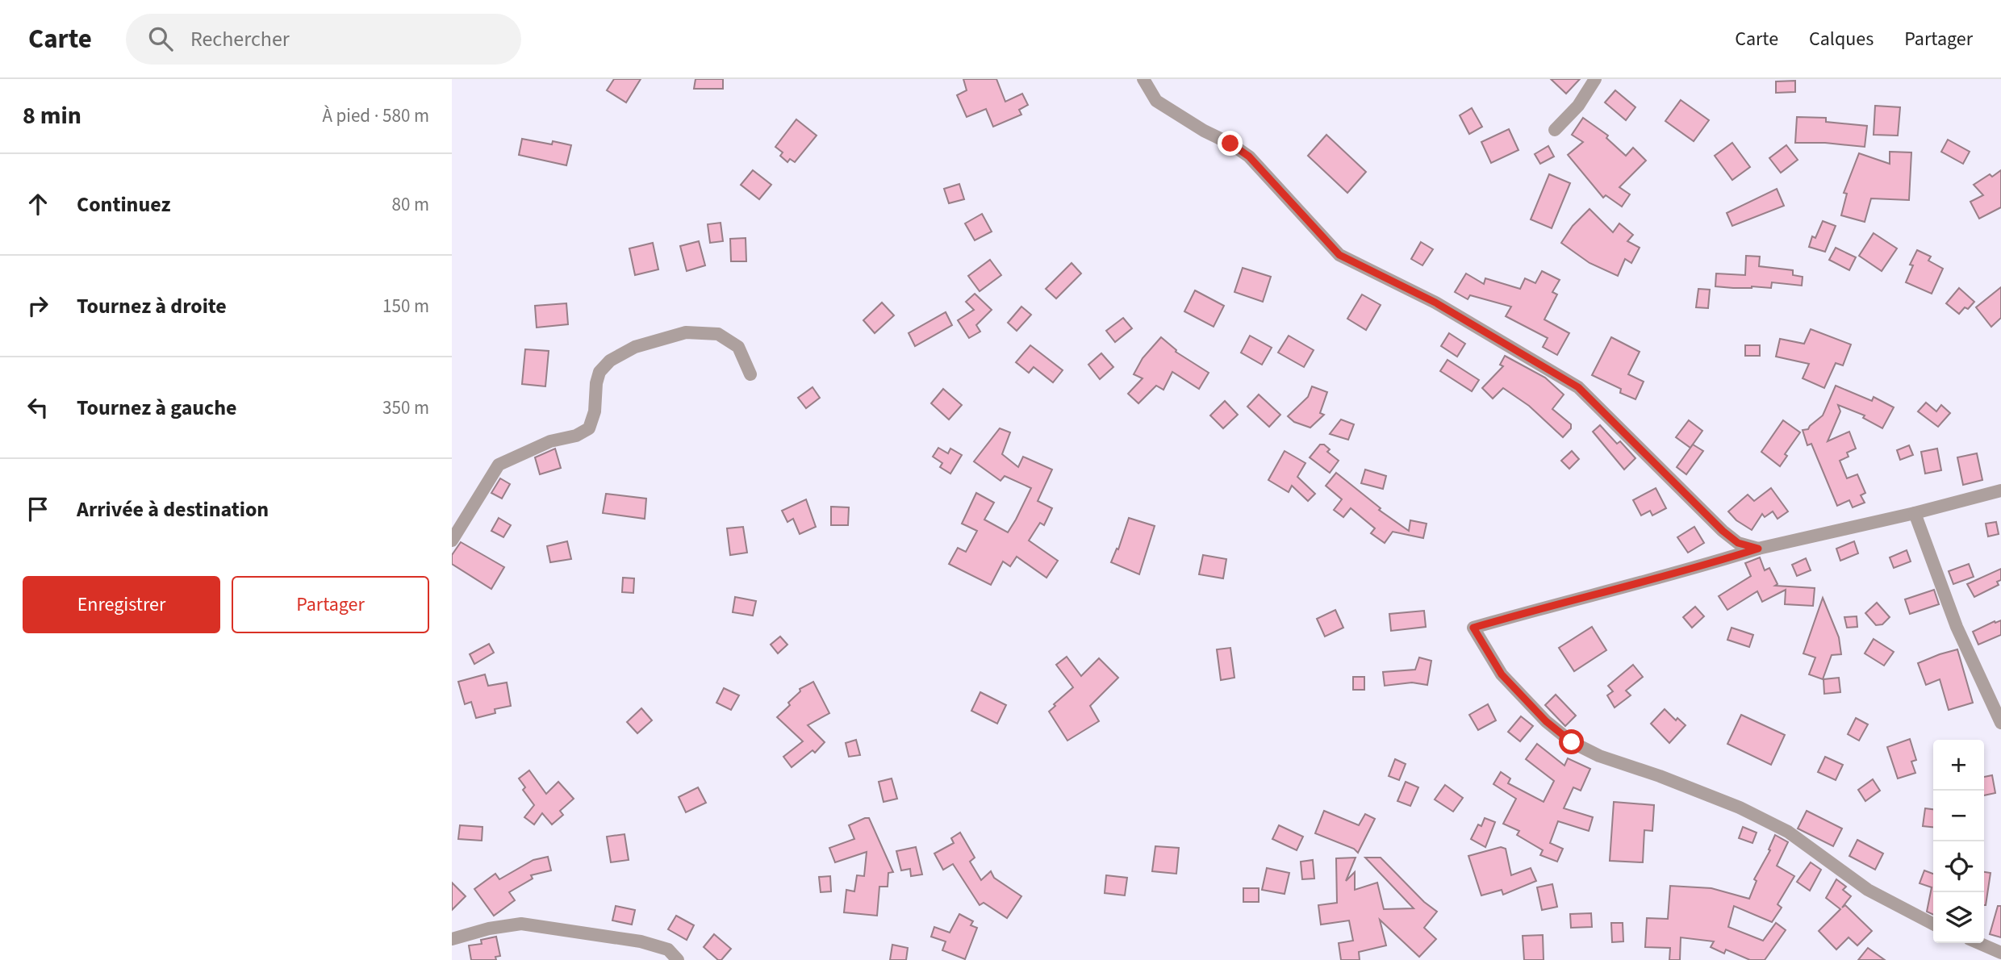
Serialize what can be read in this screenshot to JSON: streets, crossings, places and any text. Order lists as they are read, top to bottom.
{
  "page": {
    "header": "Carte",
    "search": "Rechercher",
    "nav": ["Carte", "Calques", "Partager"],
    "heading": ["8 min", "À pied · 580 m"],
    "list": [
      ["Continuez", "80 m"],
      ["Tournez à droite", "150 m"],
      ["Tournez à gauche", "350 m"],
      "Arrivée à destination"
    ],
    "buttons": ["Enregistrer", "Partager"],
    "map_buttons": ["+", "−"]
  }
}
